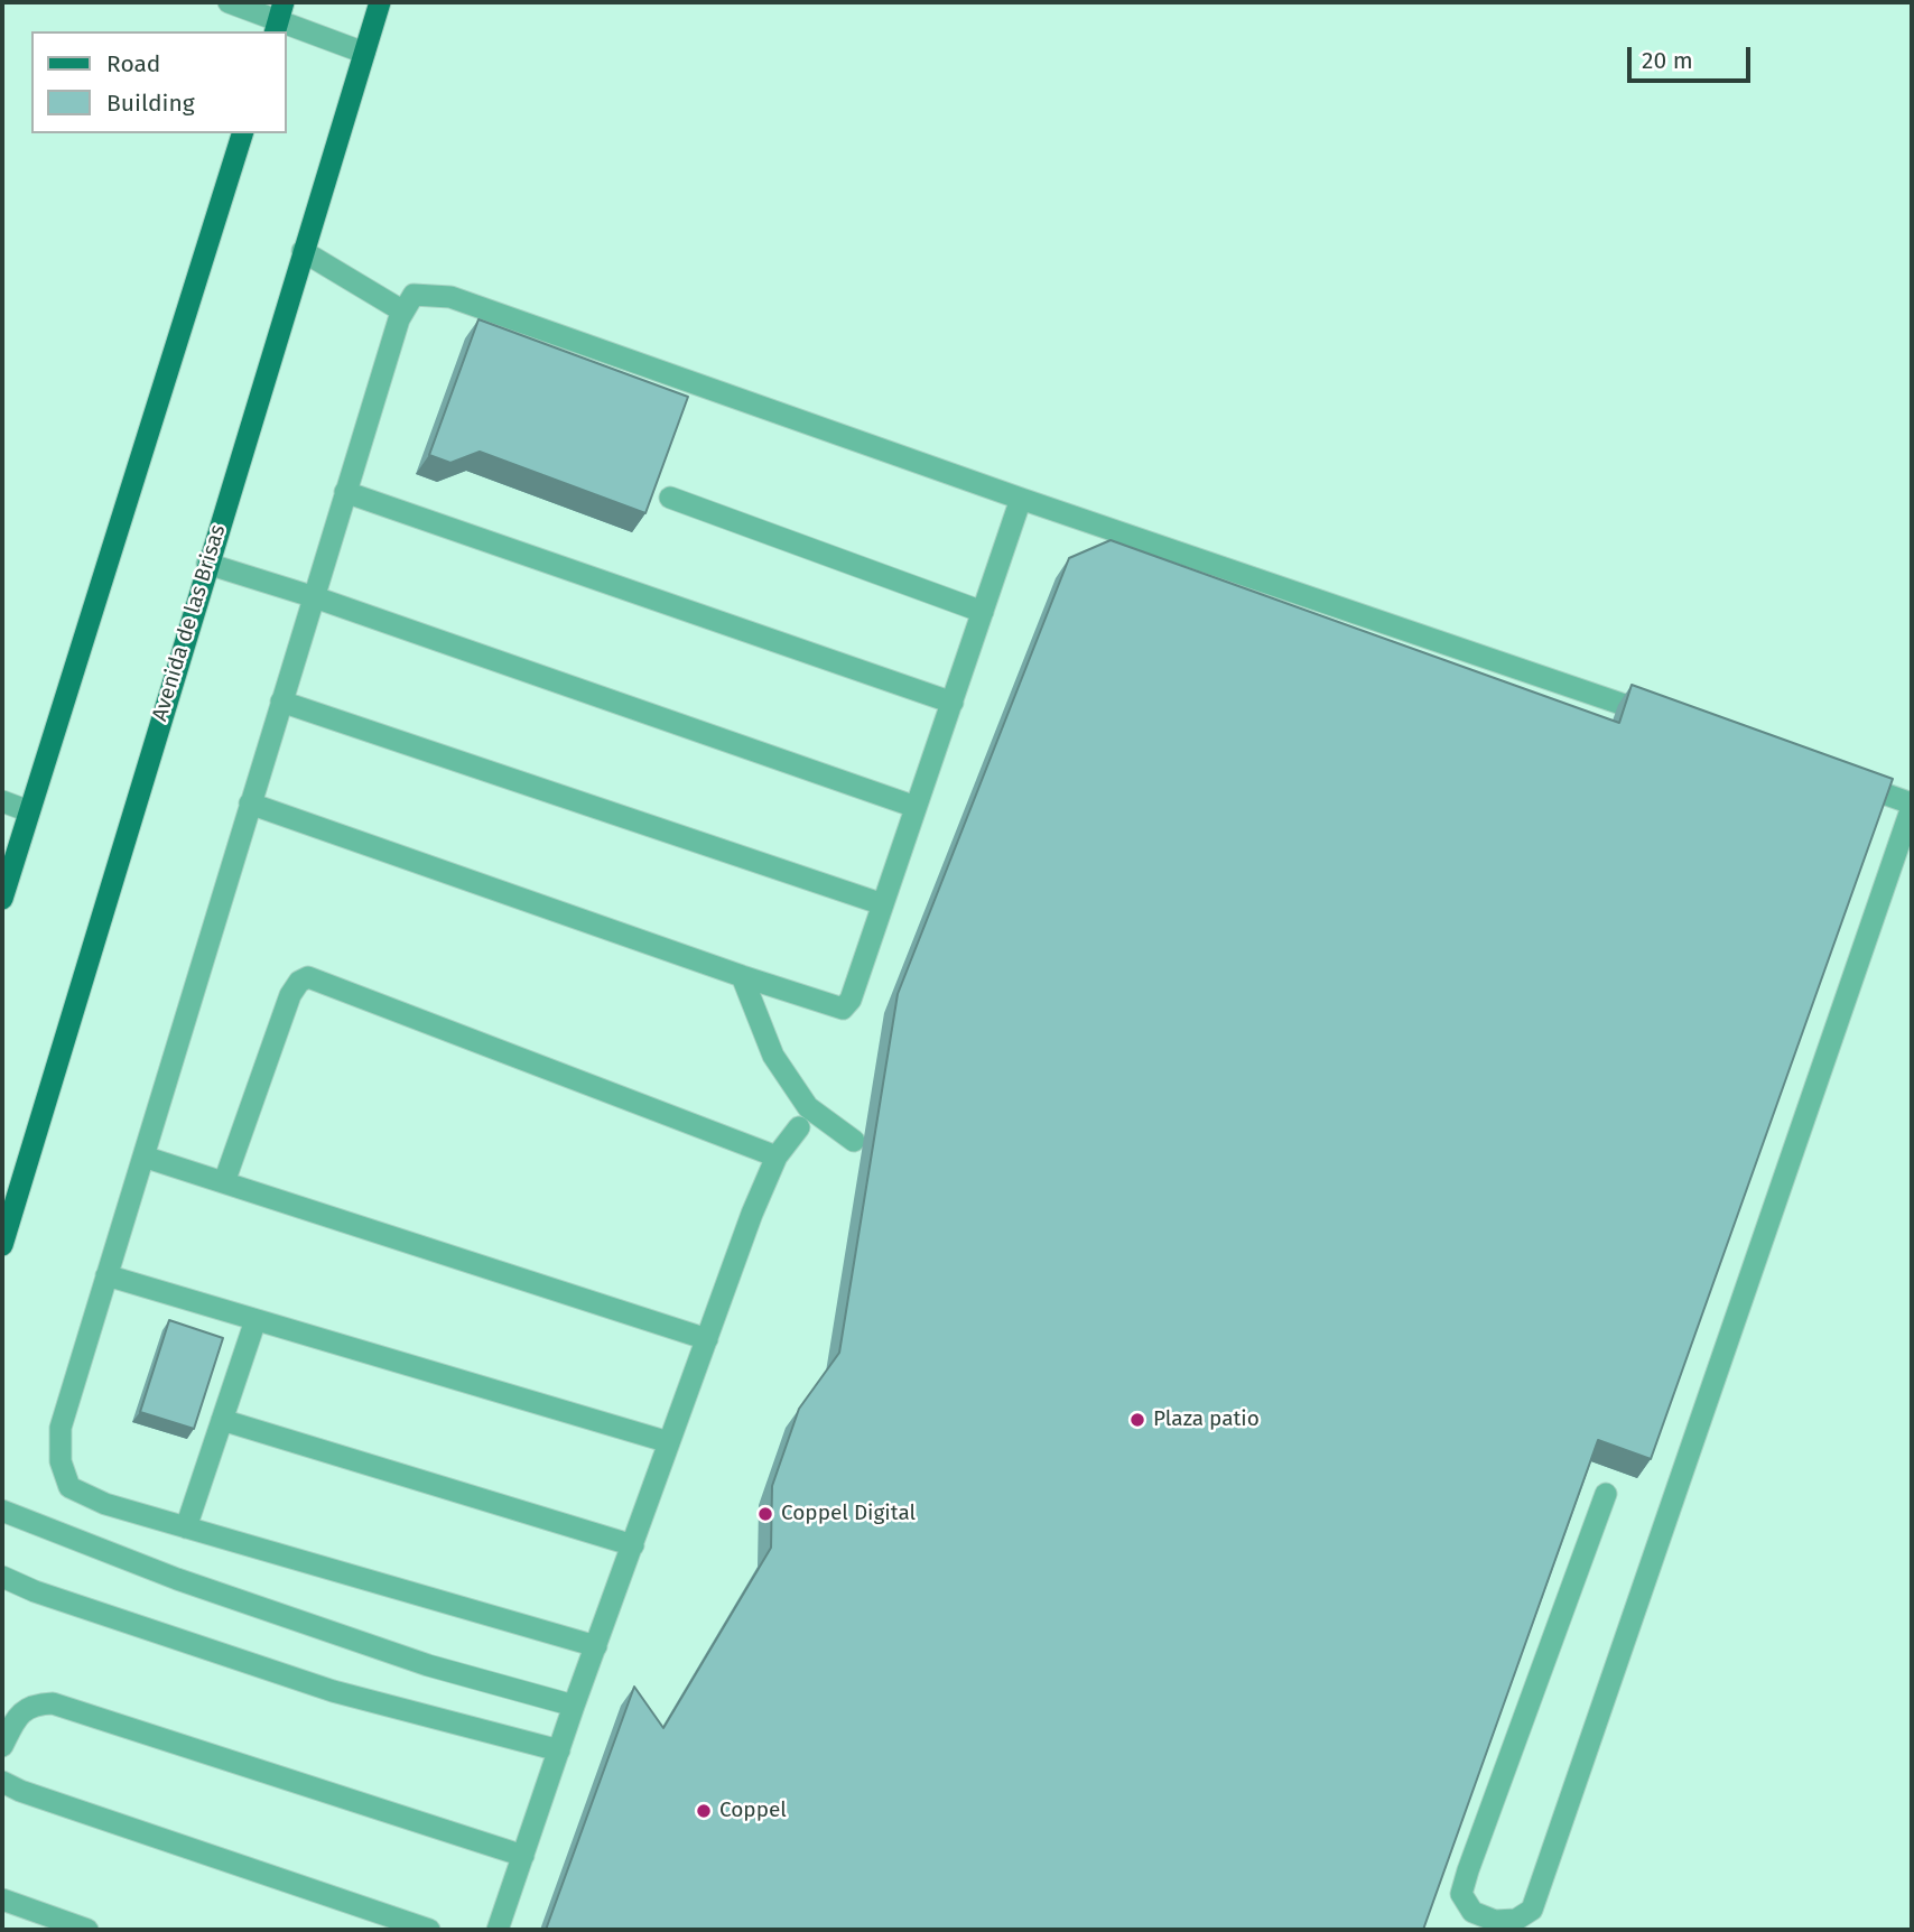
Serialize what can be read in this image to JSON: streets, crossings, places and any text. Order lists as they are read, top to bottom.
{
  "streets": {
    "main road": ["Avenida de las Brisas"]
  },
  "places": ["Plaza patio", "Coppel Digital", "Coppel"],
  "legend": ["Road", "Building"],
  "scale_bar": "20 m"
}
